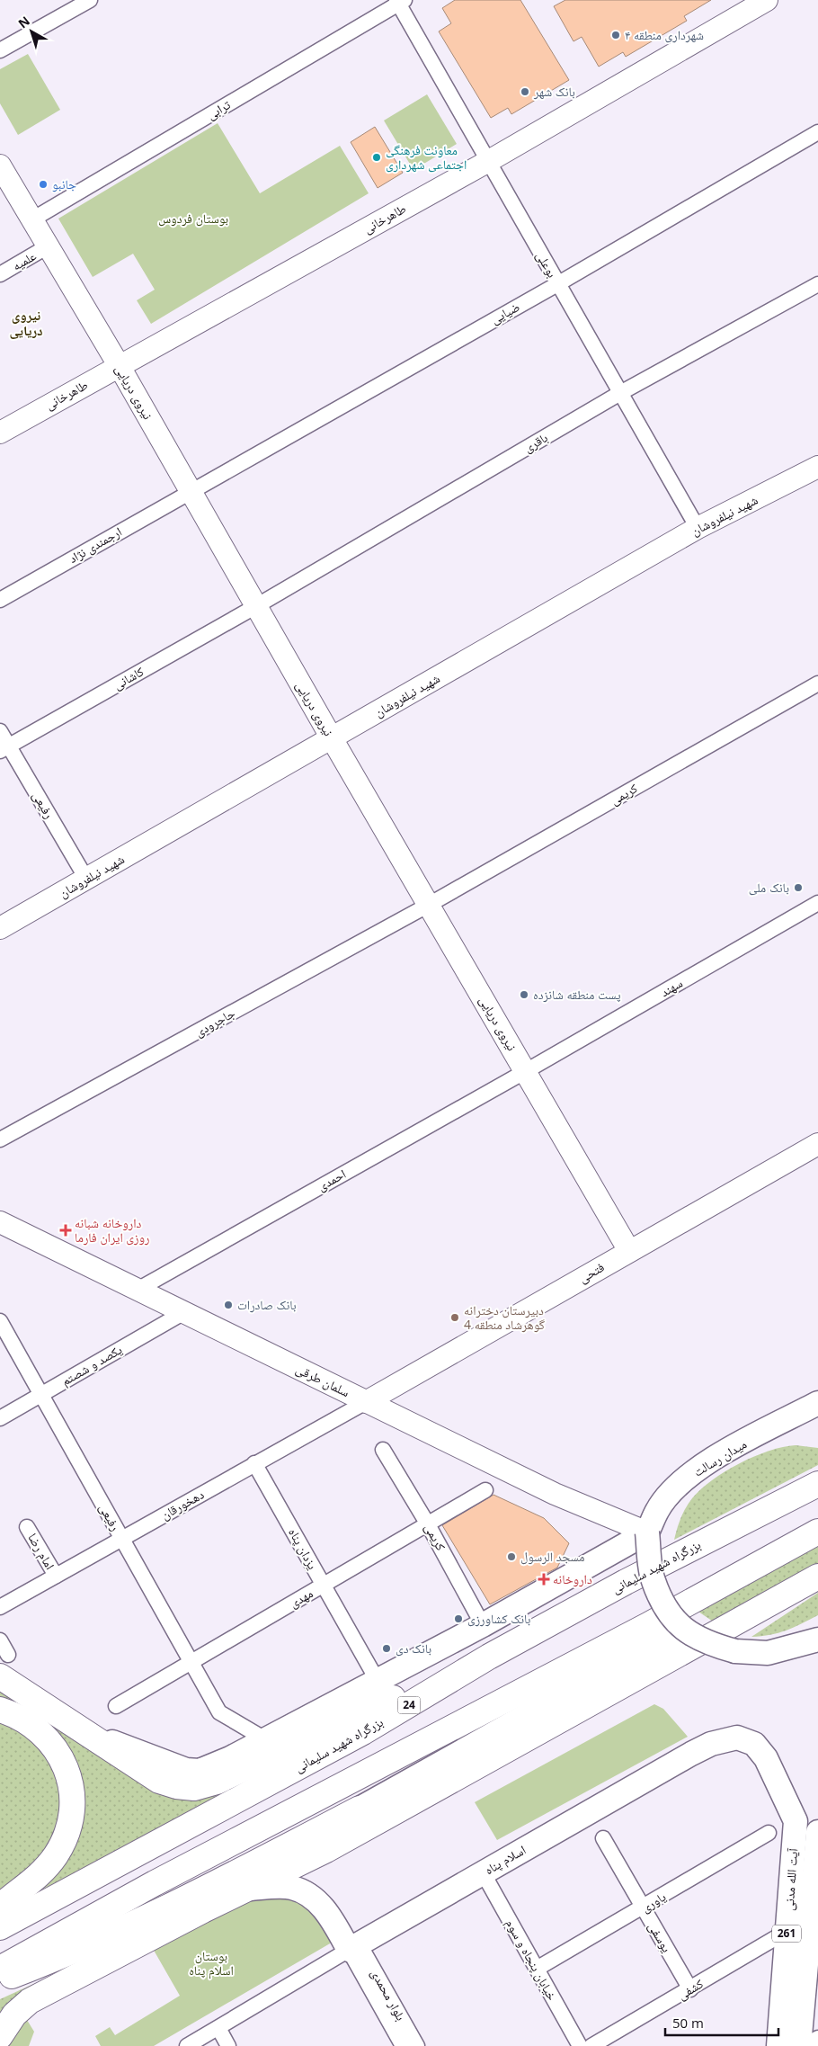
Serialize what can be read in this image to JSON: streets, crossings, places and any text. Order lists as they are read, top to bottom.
{
  "streets": {
    "highway": ["بزرگراه شهید سلیمانی", "24"],
    "main road": [
      "طاهرخانی",
      "نیروی دریایی",
      "شهید نیلفروشان",
      "فتحی",
      "سلمان طرقی",
      "میدان رسالت",
      "اسلام پناه",
      "آیت الله مدنی",
      "261"
    ],
    "street": [
      "ترابی",
      "علمیه",
      "بوعلی",
      "ضیایی",
      "باقری",
      "ارجمندی نژاد",
      "کاشانی",
      "کریمی",
      "رفیعی",
      "سهند",
      "جاجرودی",
      "احمدی",
      "یکصد و شصتم",
      "دهخورقان",
      "یزدان پناه",
      "امام رضا",
      "مهدی",
      "یاوری",
      "یوسفی",
      "خیابان پنجاه و سوم",
      "کشفی",
      "بلوار محمدی"
    ]
  },
  "crossings": [
    ["ترابی", "بوعلی"],
    ["ترابی", "نیروی دریایی"],
    ["طاهرخانی", "بوعلی"],
    ["طاهرخانی", "نیروی دریایی"],
    ["علمیه", "نیروی دریایی"],
    ["بوعلی", "ضیایی"],
    ["بوعلی", "باقری"],
    ["بوعلی", "شهید نیلفروشان"],
    ["ضیایی", "نیروی دریایی"],
    ["ضیایی", "ارجمندی نژاد"],
    ["نیروی دریایی", "باقری"],
    ["نیروی دریایی", "شهید نیلفروشان"],
    ["نیروی دریایی", "ارجمندی نژاد"],
    ["نیروی دریایی", "کاشانی"],
    ["نیروی دریایی", "کریمی"],
    ["نیروی دریایی", "سهند"],
    ["نیروی دریایی", "جاجرودی"],
    ["نیروی دریایی", "احمدی"],
    ["نیروی دریایی", "فتحی"],
    ["باقری", "کاشانی"],
    ["شهید نیلفروشان", "رفیعی"],
    ["کاشانی", "رفیعی"],
    ["کریمی", "جاجرودی"],
    ["کریمی", "مهدی"],
    ["رفیعی", "یکصد و شصتم"],
    ["رفیعی", "دهخورقان"],
    ["رفیعی", "مهدی"],
    ["سهند", "احمدی"],
    ["احمدی", "سلمان طرقی"],
    ["فتحی", "سلمان طرقی"],
    ["فتحی", "دهخورقان"],
    ["یکصد و شصتم", "سلمان طرقی"],
    ["سلمان طرقی", "میدان رسالت"],
    ["سلمان طرقی", "دهخورقان"],
    ["دهخورقان", "یزدان پناه"],
    ["دهخورقان", "امام رضا"],
    ["یزدان پناه", "مهدی"],
    ["اسلام پناه", "آیت الله مدنی"],
    ["اسلام پناه", "خیابان پنجاه و سوم"],
    ["اسلام پناه", "بلوار محمدی"],
    ["آیت الله مدنی", "کشفی"],
    ["یاوری", "یوسفی"],
    ["یاوری", "خیابان پنجاه و سوم"],
    ["یوسفی", "کشفی"]
  ],
  "districts": ["نیروی دریایی"],
  "parks": ["بوستان فردوس", "بوستان اسلام پناه"],
  "places": {
    "other": [
      "شهرداری منطقه ۴",
      "بانک شهر",
      "معاونت فرهنگی اجتماعی شهرداری",
      "جانبو",
      "بانک ملی",
      "پست منطقه شانزده",
      "بانک صادرات",
      "دبیرستان دخترانه گوهرشاد منطقه 4",
      "مسجد الرسول",
      "بانک کشاورزی",
      "بانک دی"
    ],
    "health": ["داروخانه شبانه روزی ایران فارما", "داروخانه"]
  },
  "scale_bar": "50 m",
  "north": "top left"
}
